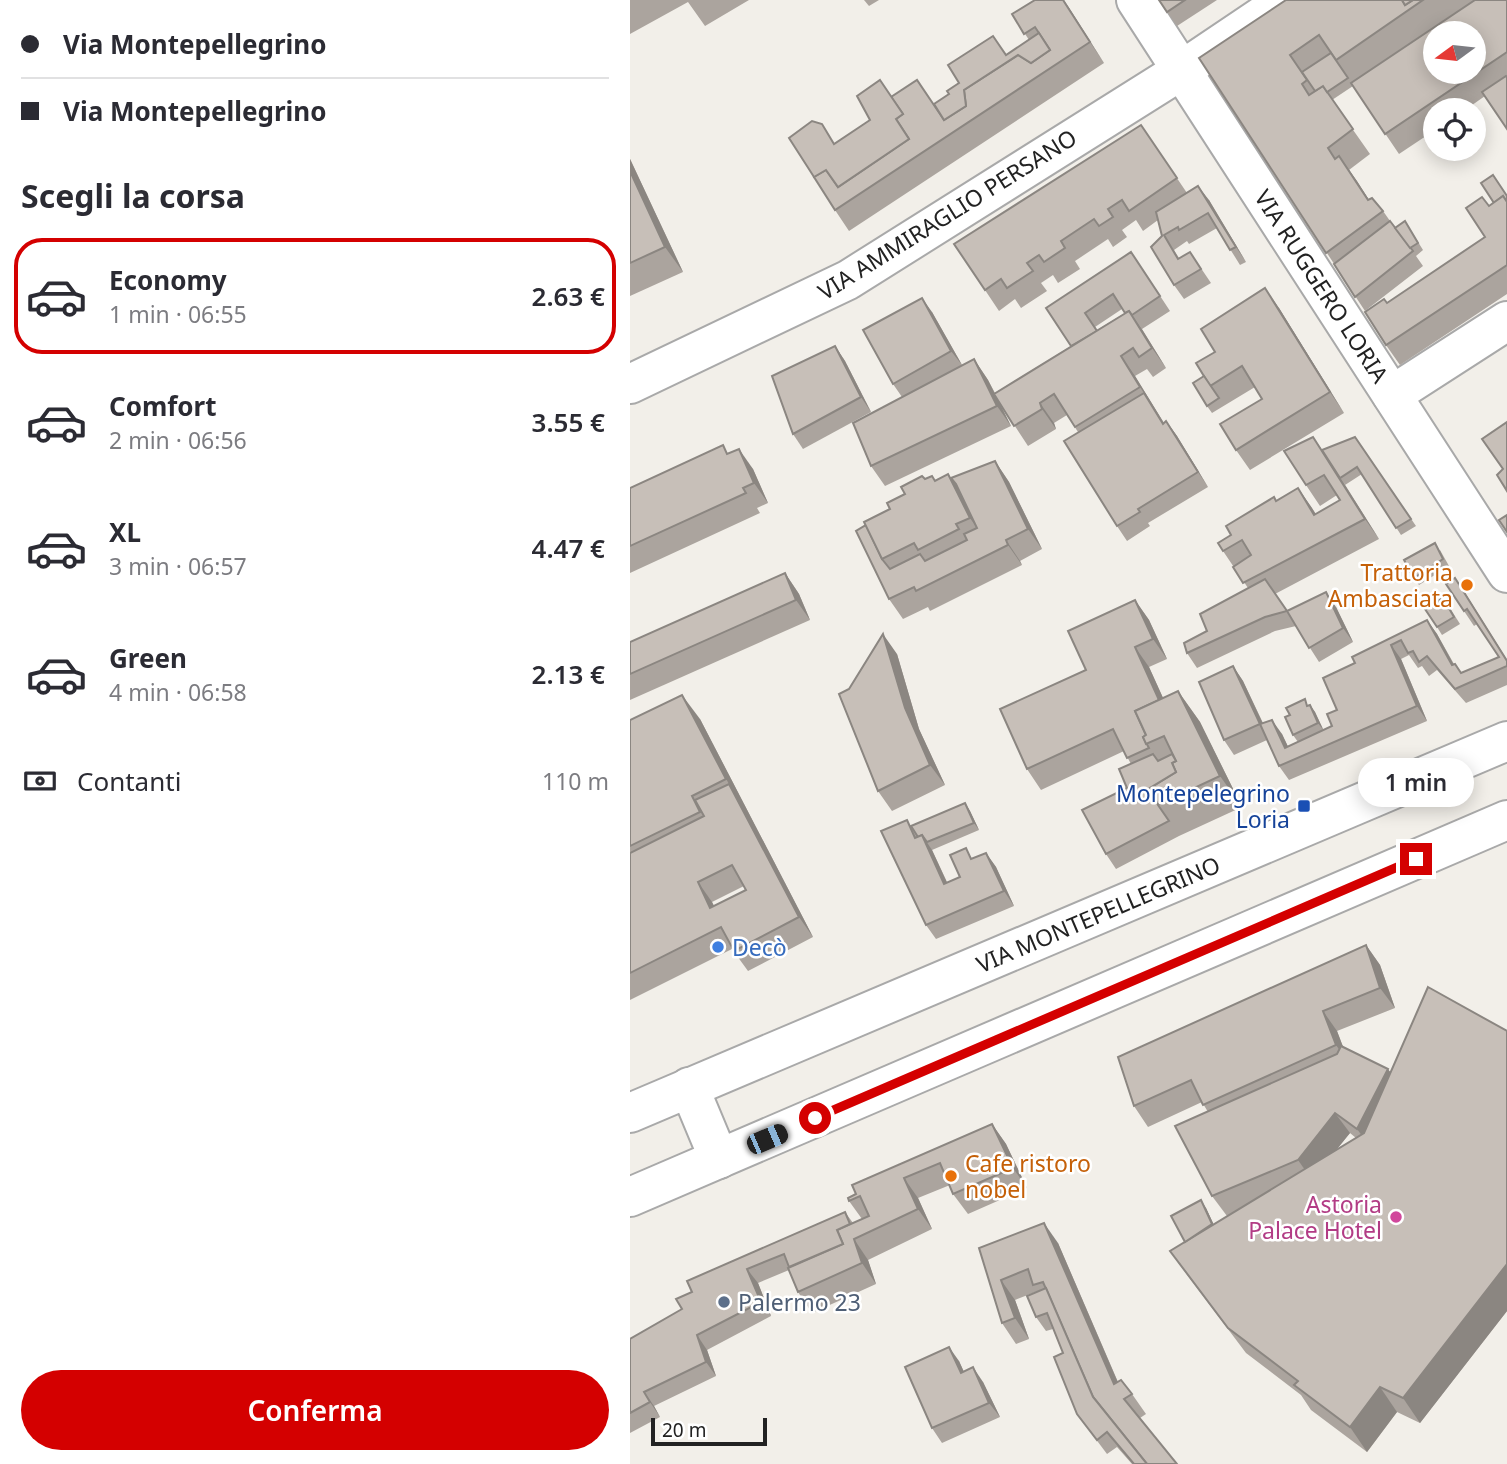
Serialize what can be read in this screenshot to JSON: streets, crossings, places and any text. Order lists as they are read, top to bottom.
{
  "streets": {
    "street": ["VIA AMMIRAGLIO PERSANO", "VIA RUGGERO LORIA", "VIA MONTEPELLEGRINO"]
  },
  "crossings": [
    ["VIA AMMIRAGLIO PERSANO", "VIA RUGGERO LORIA"]
  ],
  "places": {
    "other": [
      "Trattoria Ambasciata",
      "Decò",
      "Cafe ristoro nobel",
      "Astoria Palace Hotel",
      "Palermo 23"
    ],
    "transit": ["Montepelegrino Loria"]
  },
  "scale_bar": "20 m",
  "north": "left",
  "page": {
    "banner": ["Via Montepellegrino", "Via Montepellegrino"],
    "heading": "Scegli la corsa",
    "list": [
      {
        "name": "Economy",
        "note": "1 min · 06:55",
        "value": "2.63 €"
      },
      {
        "name": "Comfort",
        "note": "2 min · 06:56",
        "value": "3.55 €"
      },
      {
        "name": "XL",
        "note": "3 min · 06:57",
        "value": "4.47 €"
      },
      {
        "name": "Green",
        "note": "4 min · 06:58",
        "value": "2.13 €"
      }
    ],
    "pay": ["Contanti", "110 m"],
    "bubble": "1 min",
    "buttons": "Conferma",
    "scale": "20 m"
  }
}
